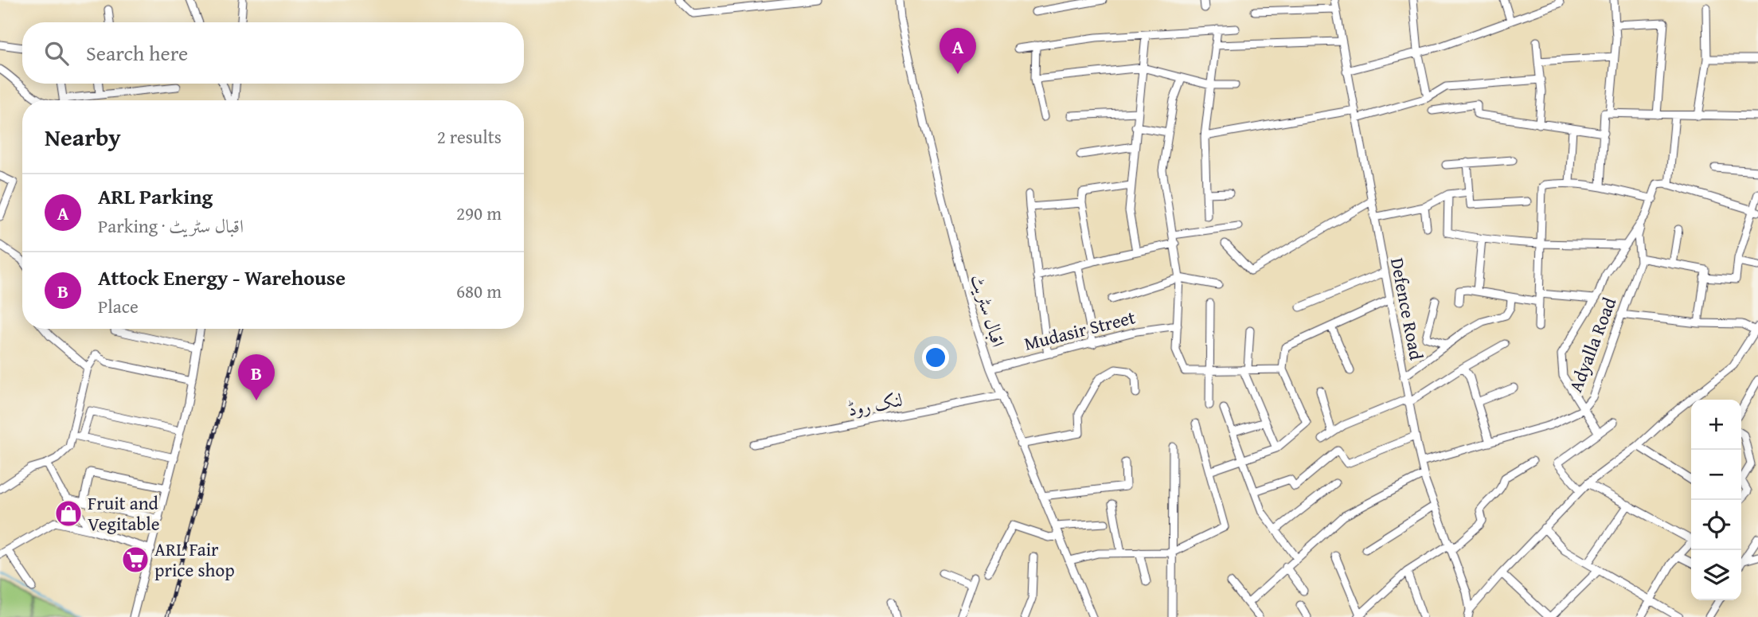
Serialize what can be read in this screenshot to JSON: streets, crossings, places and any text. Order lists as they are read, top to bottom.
{
  "streets": {
    "street": [
      "Defence Road",
      "اقبال سٹریٹ",
      "Mudasir Street",
      "Adyalla Road",
      "لنک روڈ"
    ]
  },
  "crossings": [
    ["Defence Road", "Adyalla Road"],
    ["اقبال سٹریٹ", "Mudasir Street"],
    ["اقبال سٹریٹ", "لنک روڈ"]
  ],
  "places": {
    "shop": ["Fruit and Vegitable"],
    "supermarket": ["ARL Fair price shop"]
  },
  "page": {
    "search": "Search here",
    "pins": ["A", "B"],
    "heading": ["Nearby", "2 results"],
    "list": [
      {
        "mark": "A",
        "name": "ARL Parking",
        "note": "Parking · اقبال سٹریٹ",
        "value": "290 m"
      },
      {
        "mark": "B",
        "name": "Attock Energy - Warehouse",
        "note": "Place",
        "value": "680 m"
      }
    ],
    "map_buttons": ["+", "−"]
  }
}
